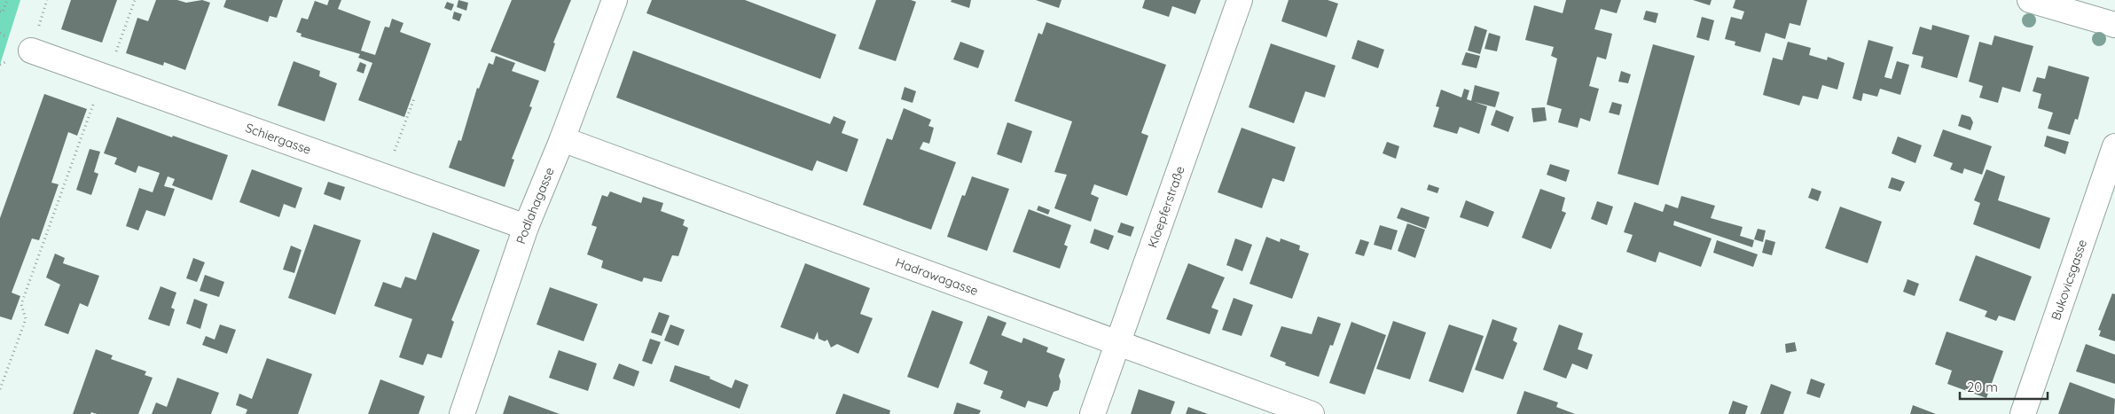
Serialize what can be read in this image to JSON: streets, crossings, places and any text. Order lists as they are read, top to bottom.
{
  "streets": {
    "street": [
      "Schiergasse",
      "Podlahagasse",
      "Kloepferstraße",
      "Hadrawagasse",
      "Bukovicsgasse"
    ]
  },
  "crossings": [
    ["Schiergasse", "Podlahagasse"],
    ["Podlahagasse", "Hadrawagasse"],
    ["Kloepferstraße", "Hadrawagasse"]
  ],
  "scale_bar": "20 m"
}
